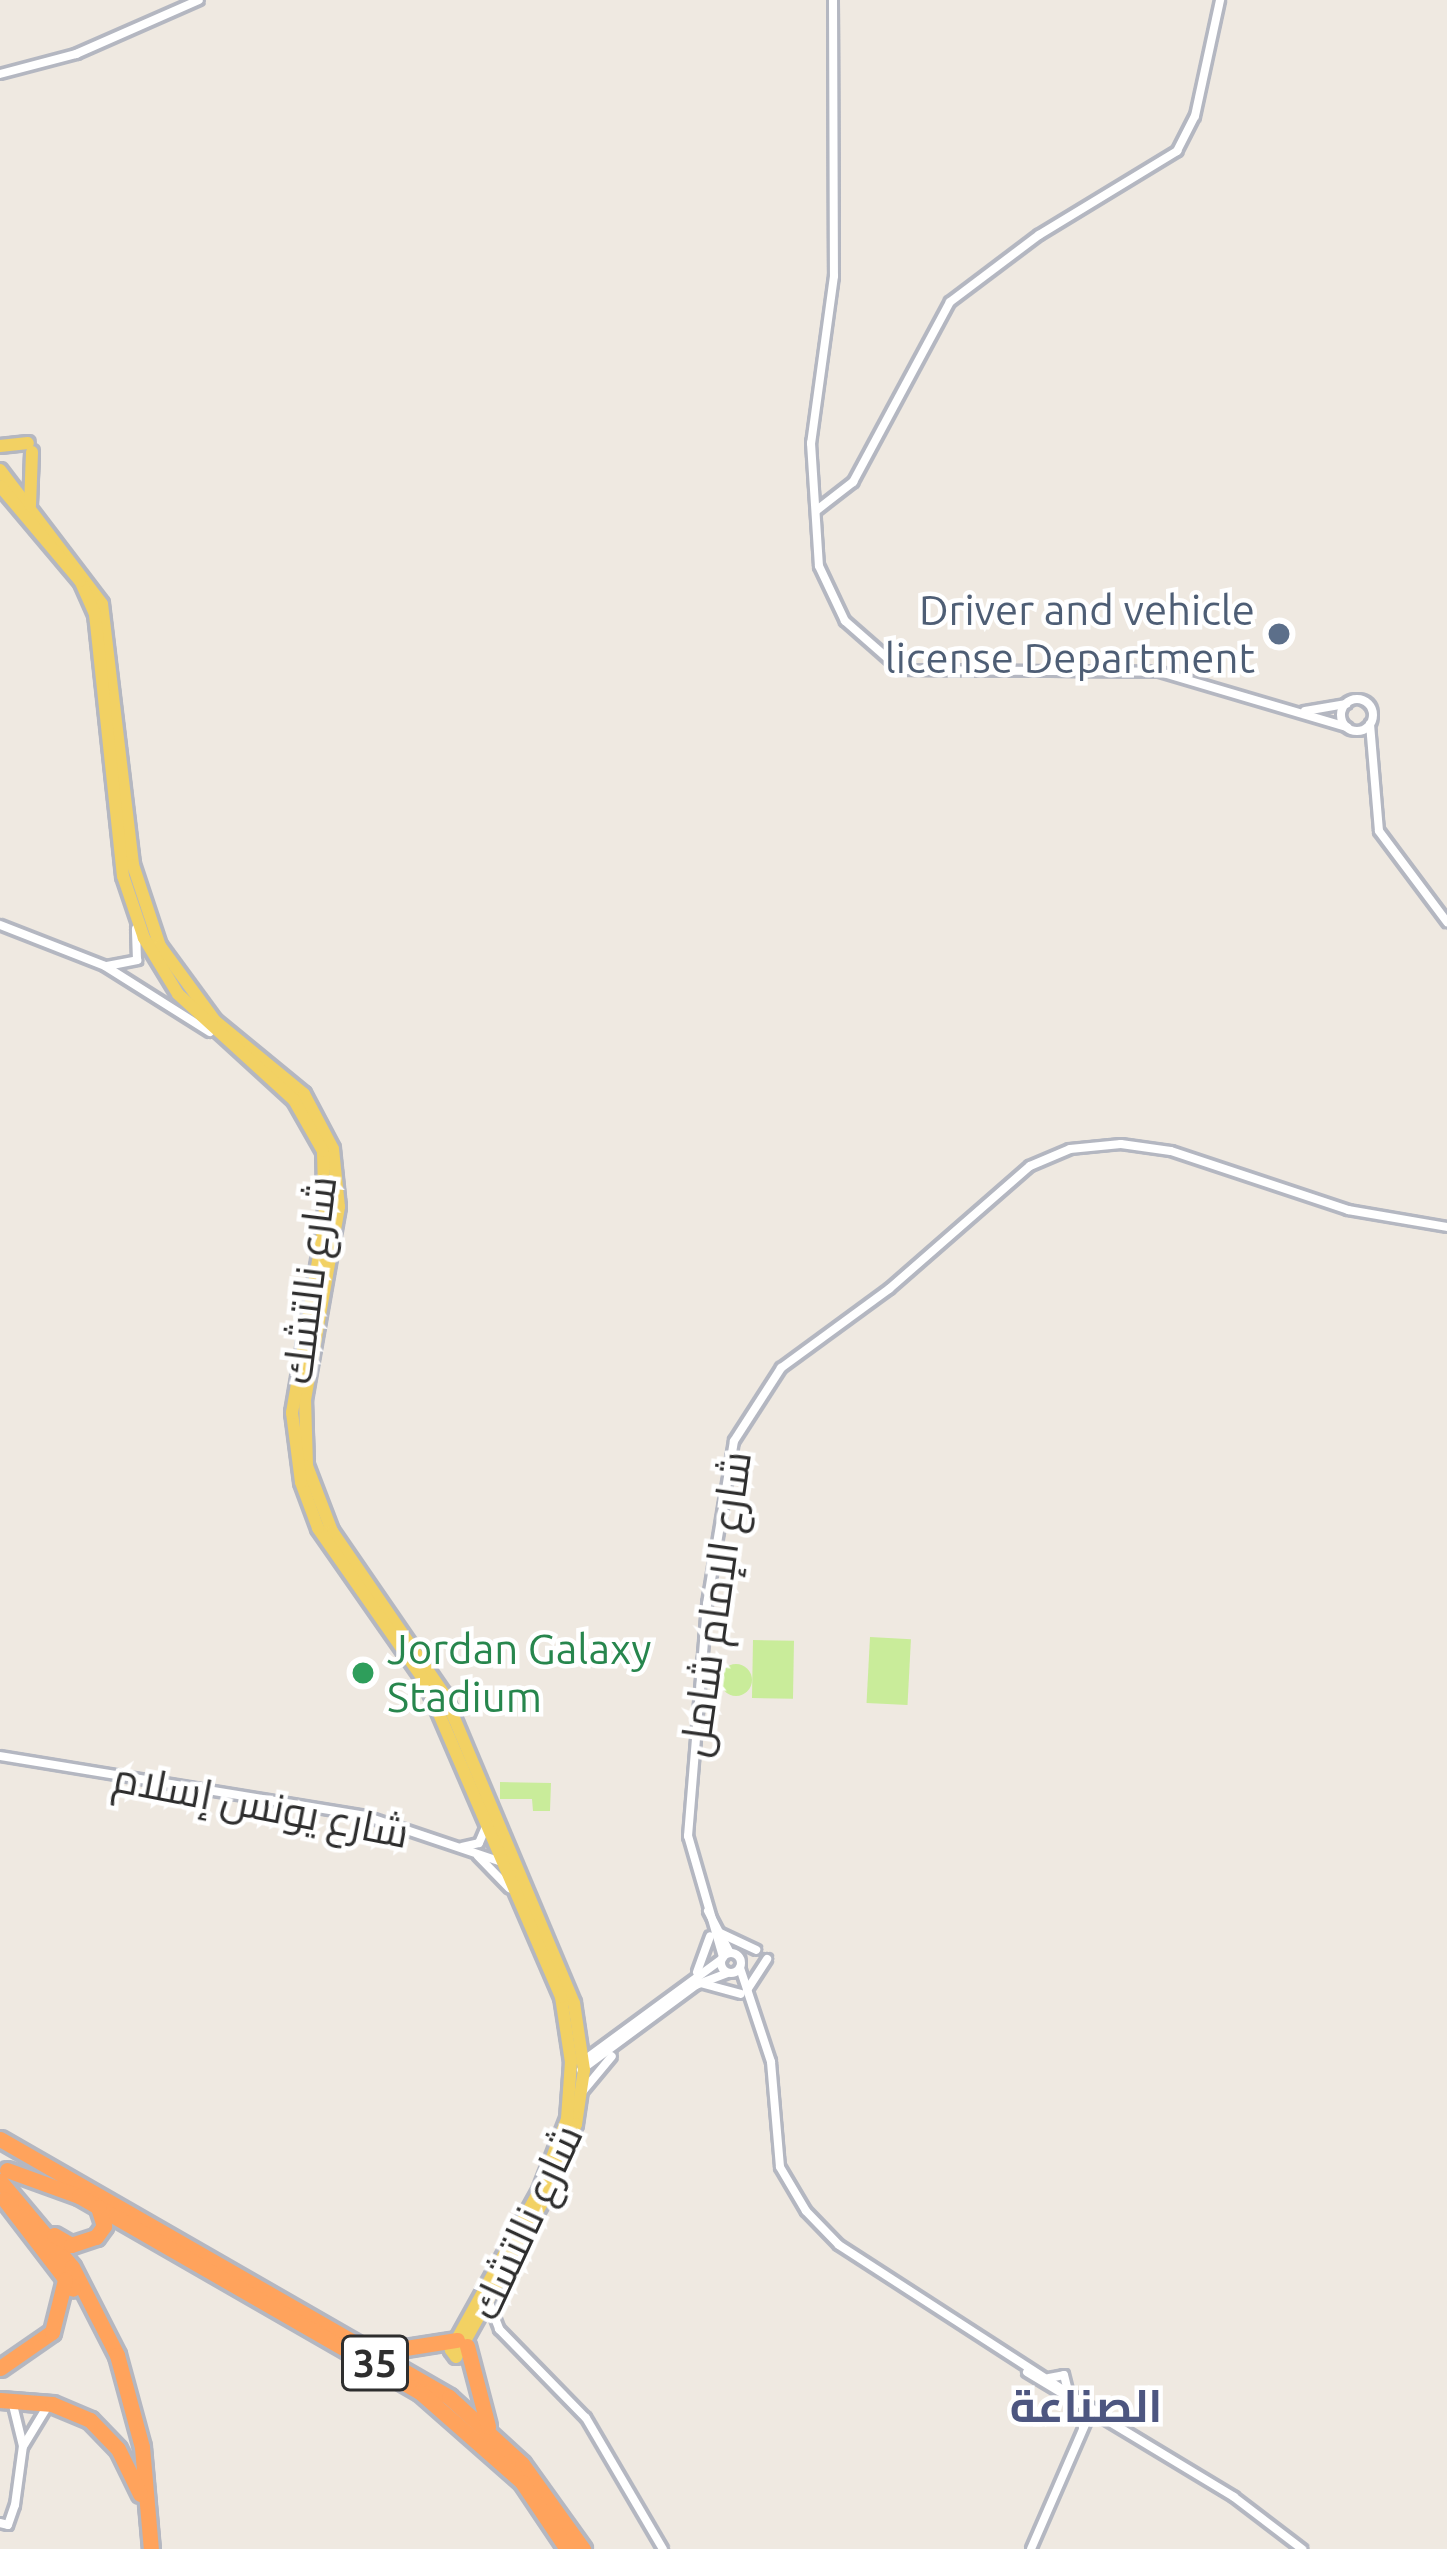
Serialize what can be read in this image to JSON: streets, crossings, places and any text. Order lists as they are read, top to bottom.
{
  "streets": {
    "highway": ["35"],
    "main road": ["شارع نالتشك"],
    "street": ["شارع الإمام شامل", "شارع يونس إسلام"]
  },
  "crossings": [
    ["شارع نالتشك", "شارع يونس إسلام"]
  ],
  "districts": ["الصناعة"],
  "places": ["Driver and vehicle license Department", "Jordan Galaxy Stadium"]
}
